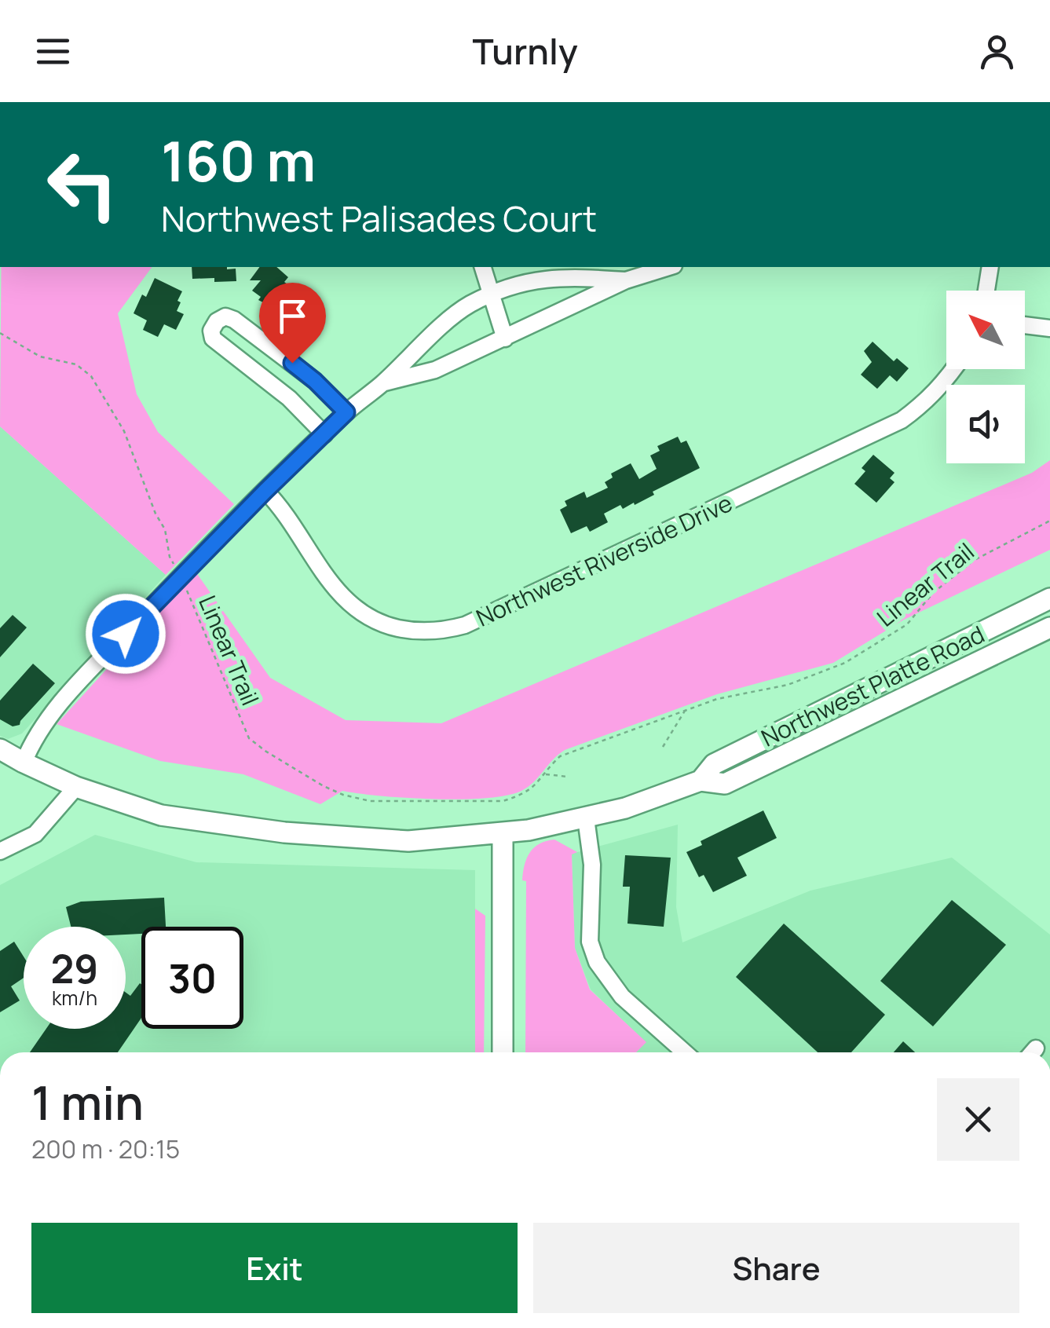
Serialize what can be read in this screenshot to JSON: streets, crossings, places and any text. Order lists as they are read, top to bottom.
{
  "streets": {
    "main road": ["Northwest Platte Road"],
    "street": ["Northwest Riverside Drive"],
    "path": ["Linear Trail"]
  },
  "north": "top left",
  "page": {
    "header": "Turnly",
    "turn": ["160 m", "Northwest Palisades Court"],
    "speed": "29 km/h",
    "limit": "30",
    "heading": ["1 min", "200 m · 20:15"],
    "buttons": ["Exit", "Share"]
  }
}
